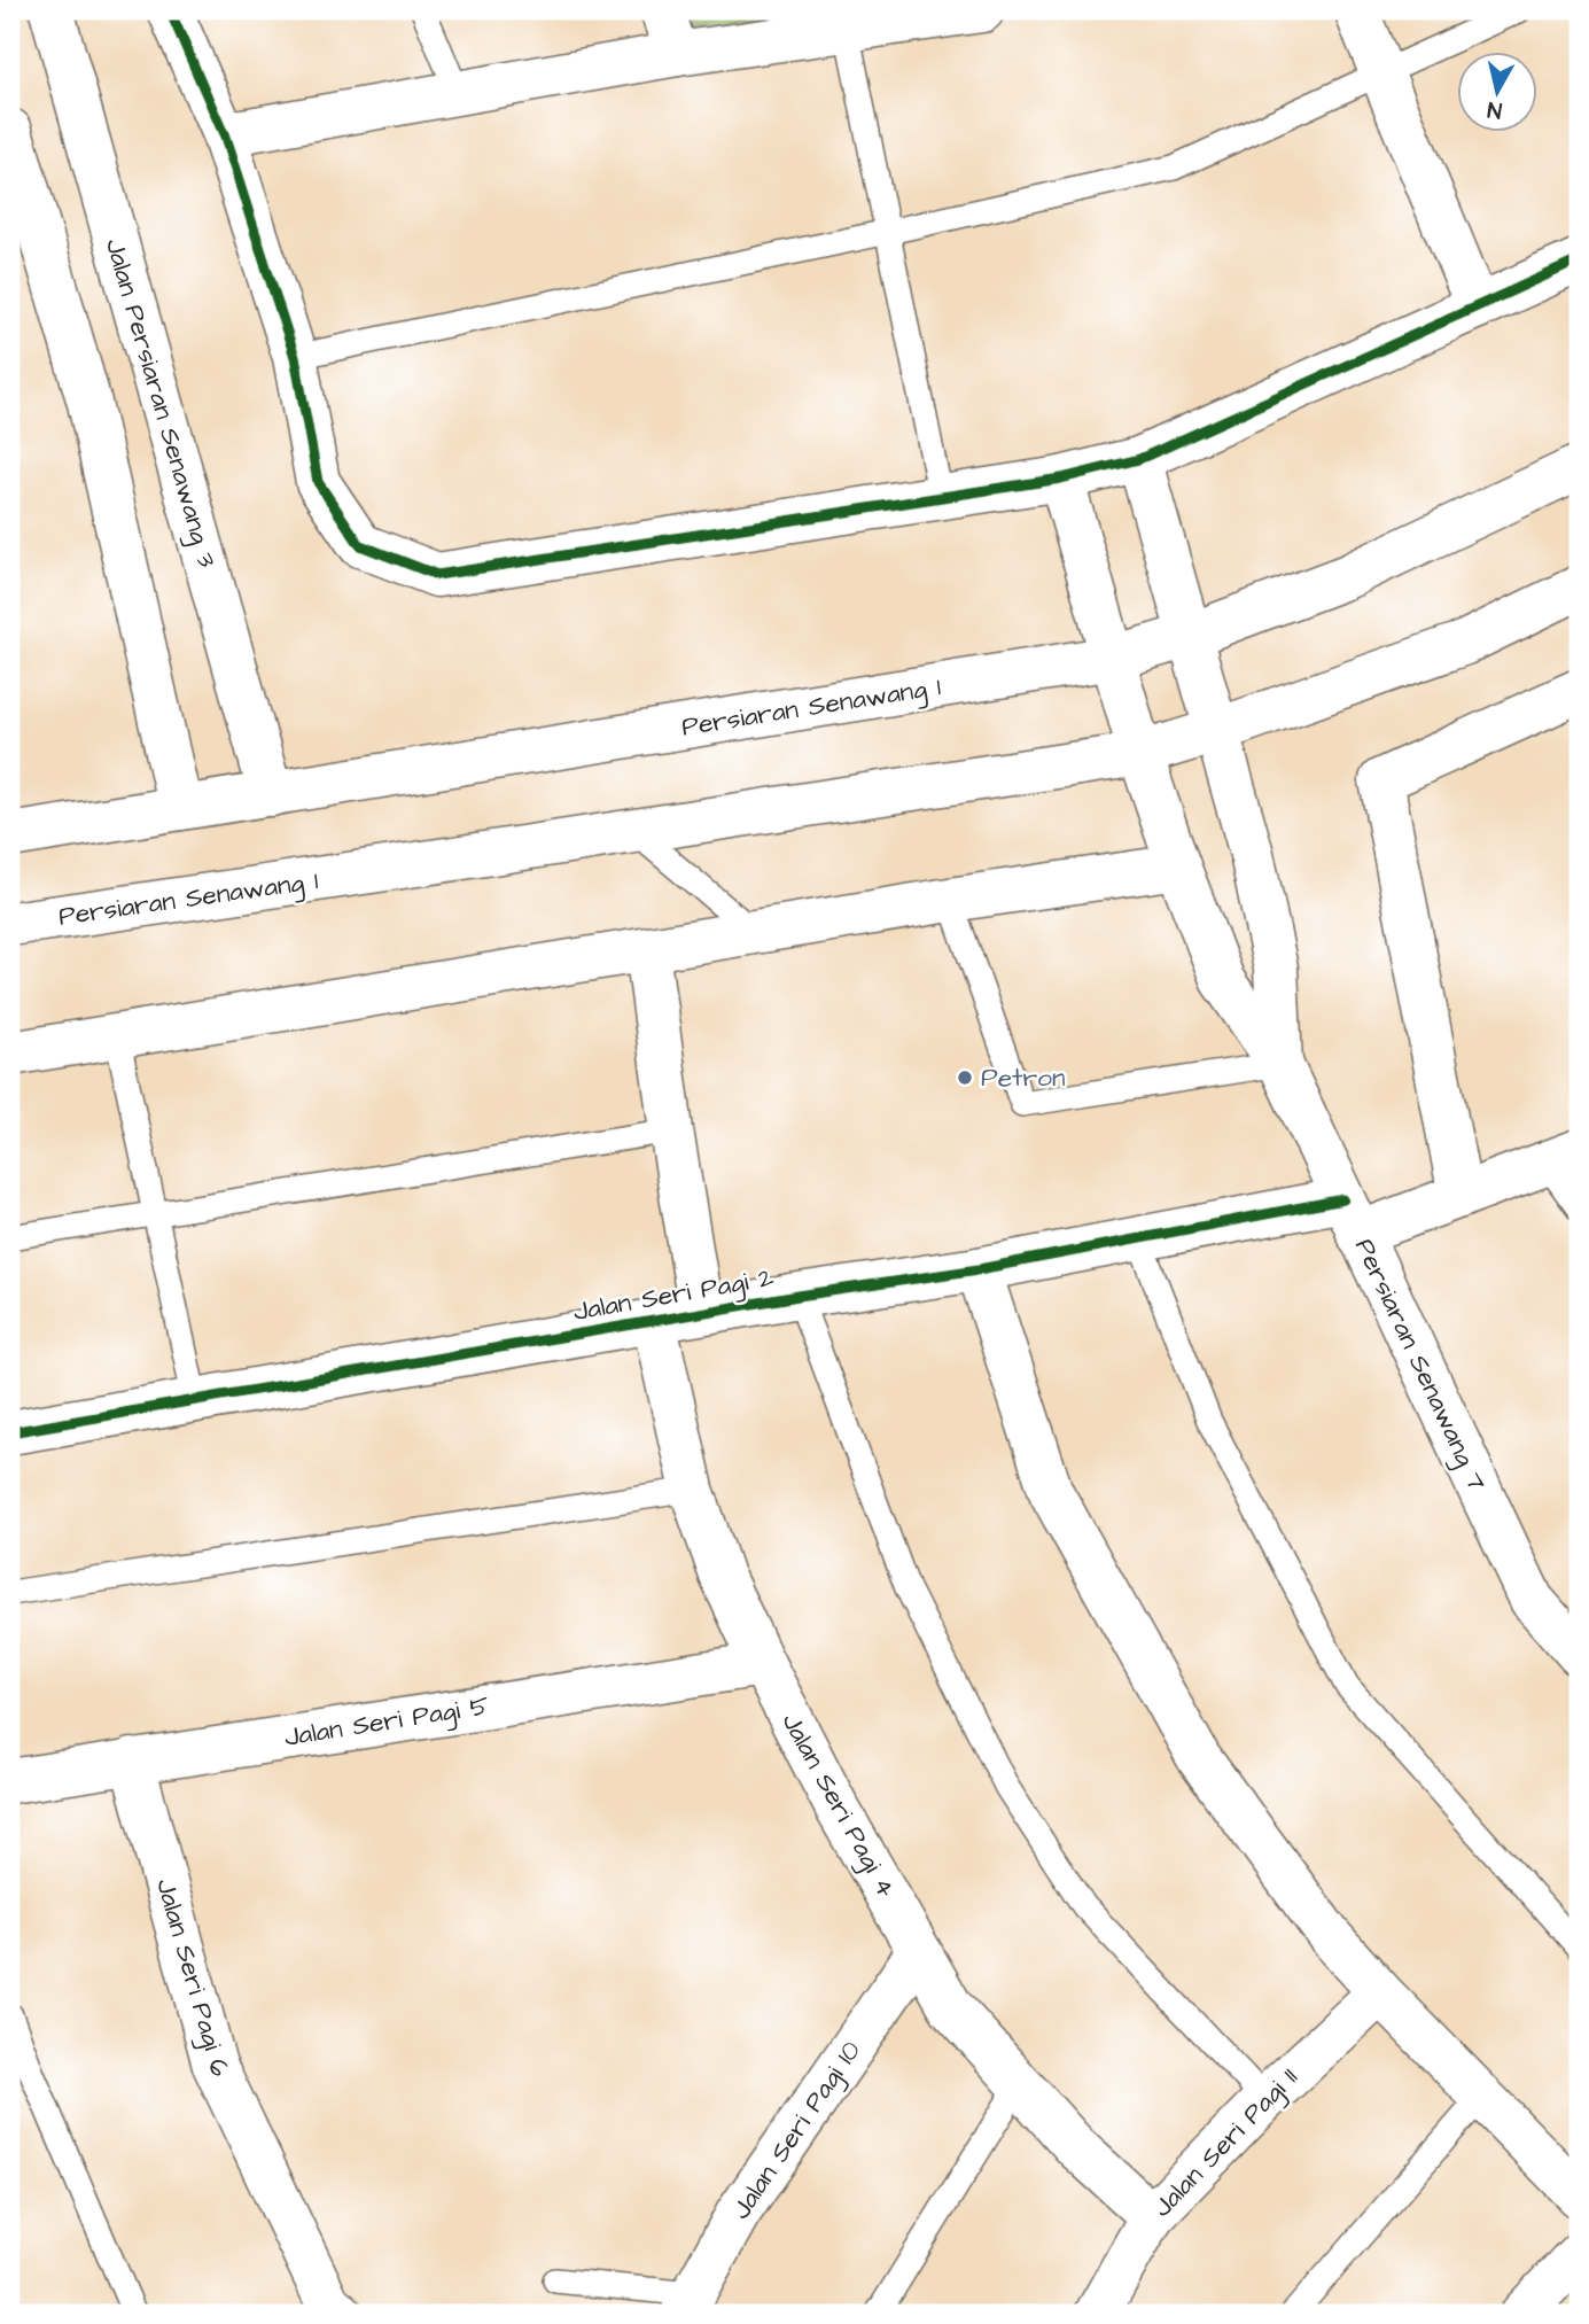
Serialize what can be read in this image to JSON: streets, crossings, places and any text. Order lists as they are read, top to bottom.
{
  "streets": {
    "street": [
      "Jalan Persiaran Senawang 3",
      "Persiaran Senawang 1",
      "Jalan Seri Pagi 2",
      "Persiaran Senawang 7",
      "Jalan Seri Pagi 5",
      "Jalan Seri Pagi 4",
      "Jalan Seri Pagi 6",
      "Jalan Seri Pagi 10",
      "Jalan Seri Pagi 11"
    ]
  },
  "crossings": [
    ["Jalan Persiaran Senawang 3", "Persiaran Senawang 1"],
    ["Jalan Seri Pagi 2", "Persiaran Senawang 7"],
    ["Jalan Seri Pagi 2", "Jalan Seri Pagi 4"],
    ["Jalan Seri Pagi 5", "Jalan Seri Pagi 4"],
    ["Jalan Seri Pagi 5", "Jalan Seri Pagi 6"],
    ["Jalan Seri Pagi 4", "Jalan Seri Pagi 10"],
    ["Jalan Seri Pagi 4", "Jalan Seri Pagi 11"]
  ],
  "places": ["Petron"],
  "north": "bottom"
}
